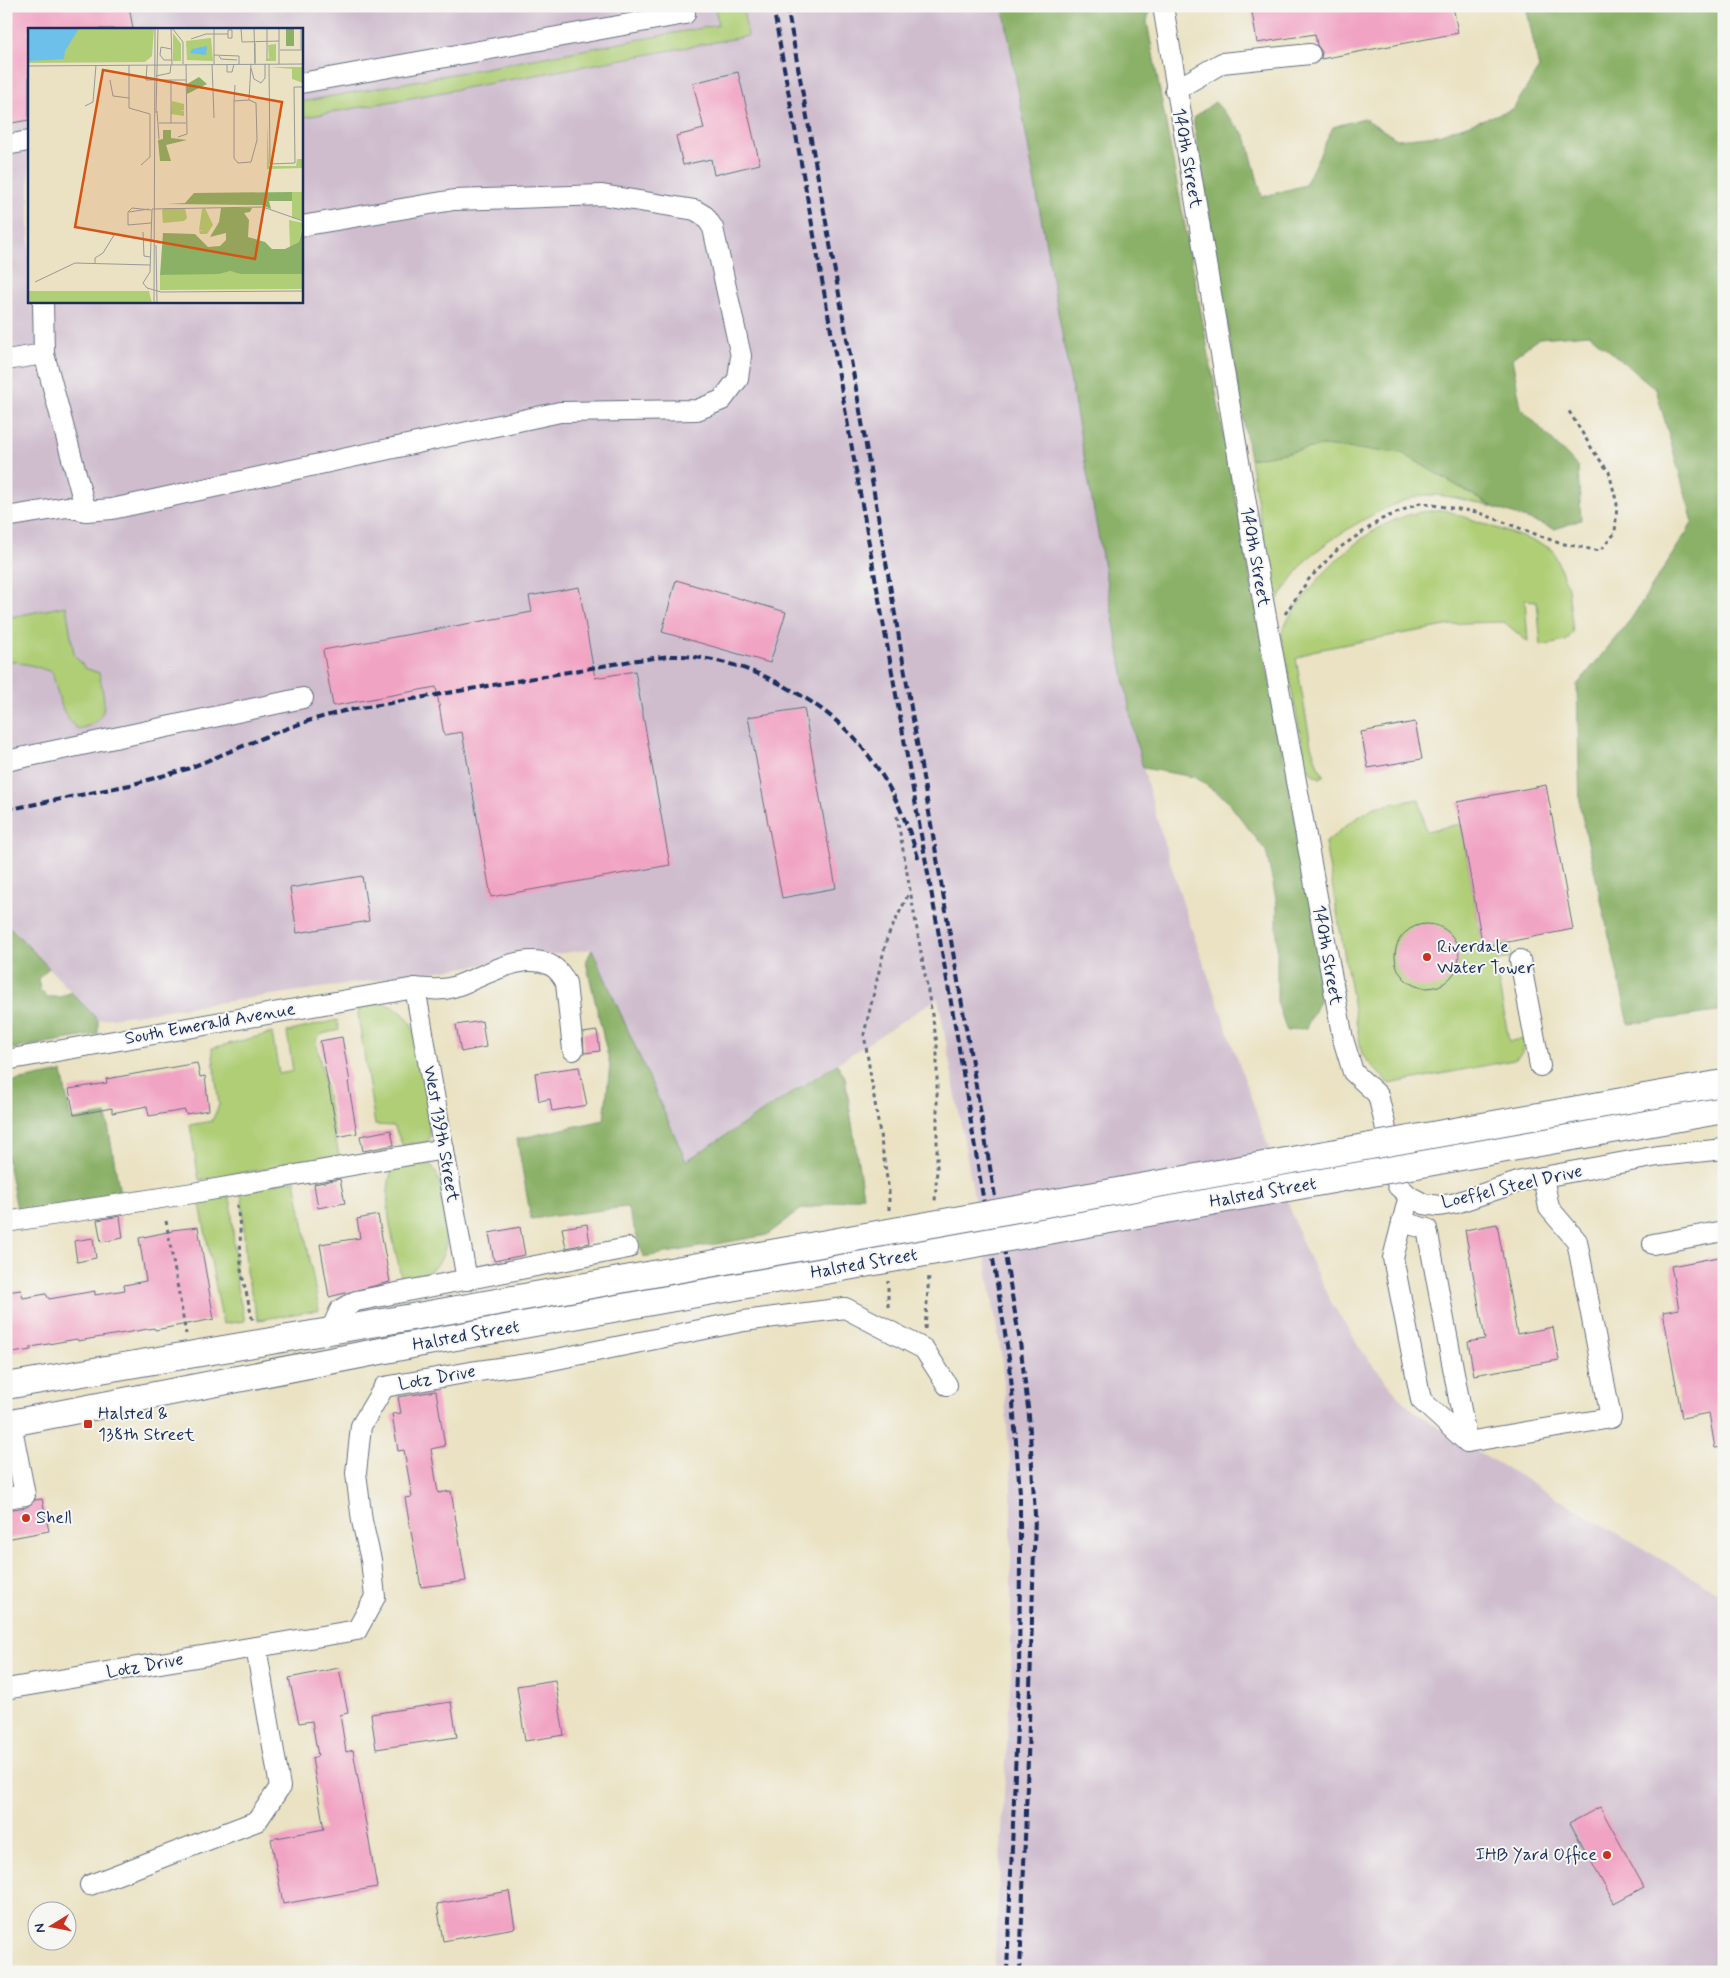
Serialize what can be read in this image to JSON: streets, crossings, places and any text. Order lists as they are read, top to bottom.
{
  "streets": {
    "main road": ["Halsted Street"],
    "street": [
      "140th Street",
      "South Emerald Avenue",
      "West 139th Street",
      "Loeffel Steel Drive",
      "Lotz Drive"
    ]
  },
  "crossings": [
    ["140th Street", "Loeffel Steel Drive"],
    ["South Emerald Avenue", "West 139th Street"]
  ],
  "places": {
    "other": ["Riverdale Water Tower", "Shell", "IHB Yard Office"],
    "transit": ["Halsted & 138th Street"]
  },
  "north": "left"
}
